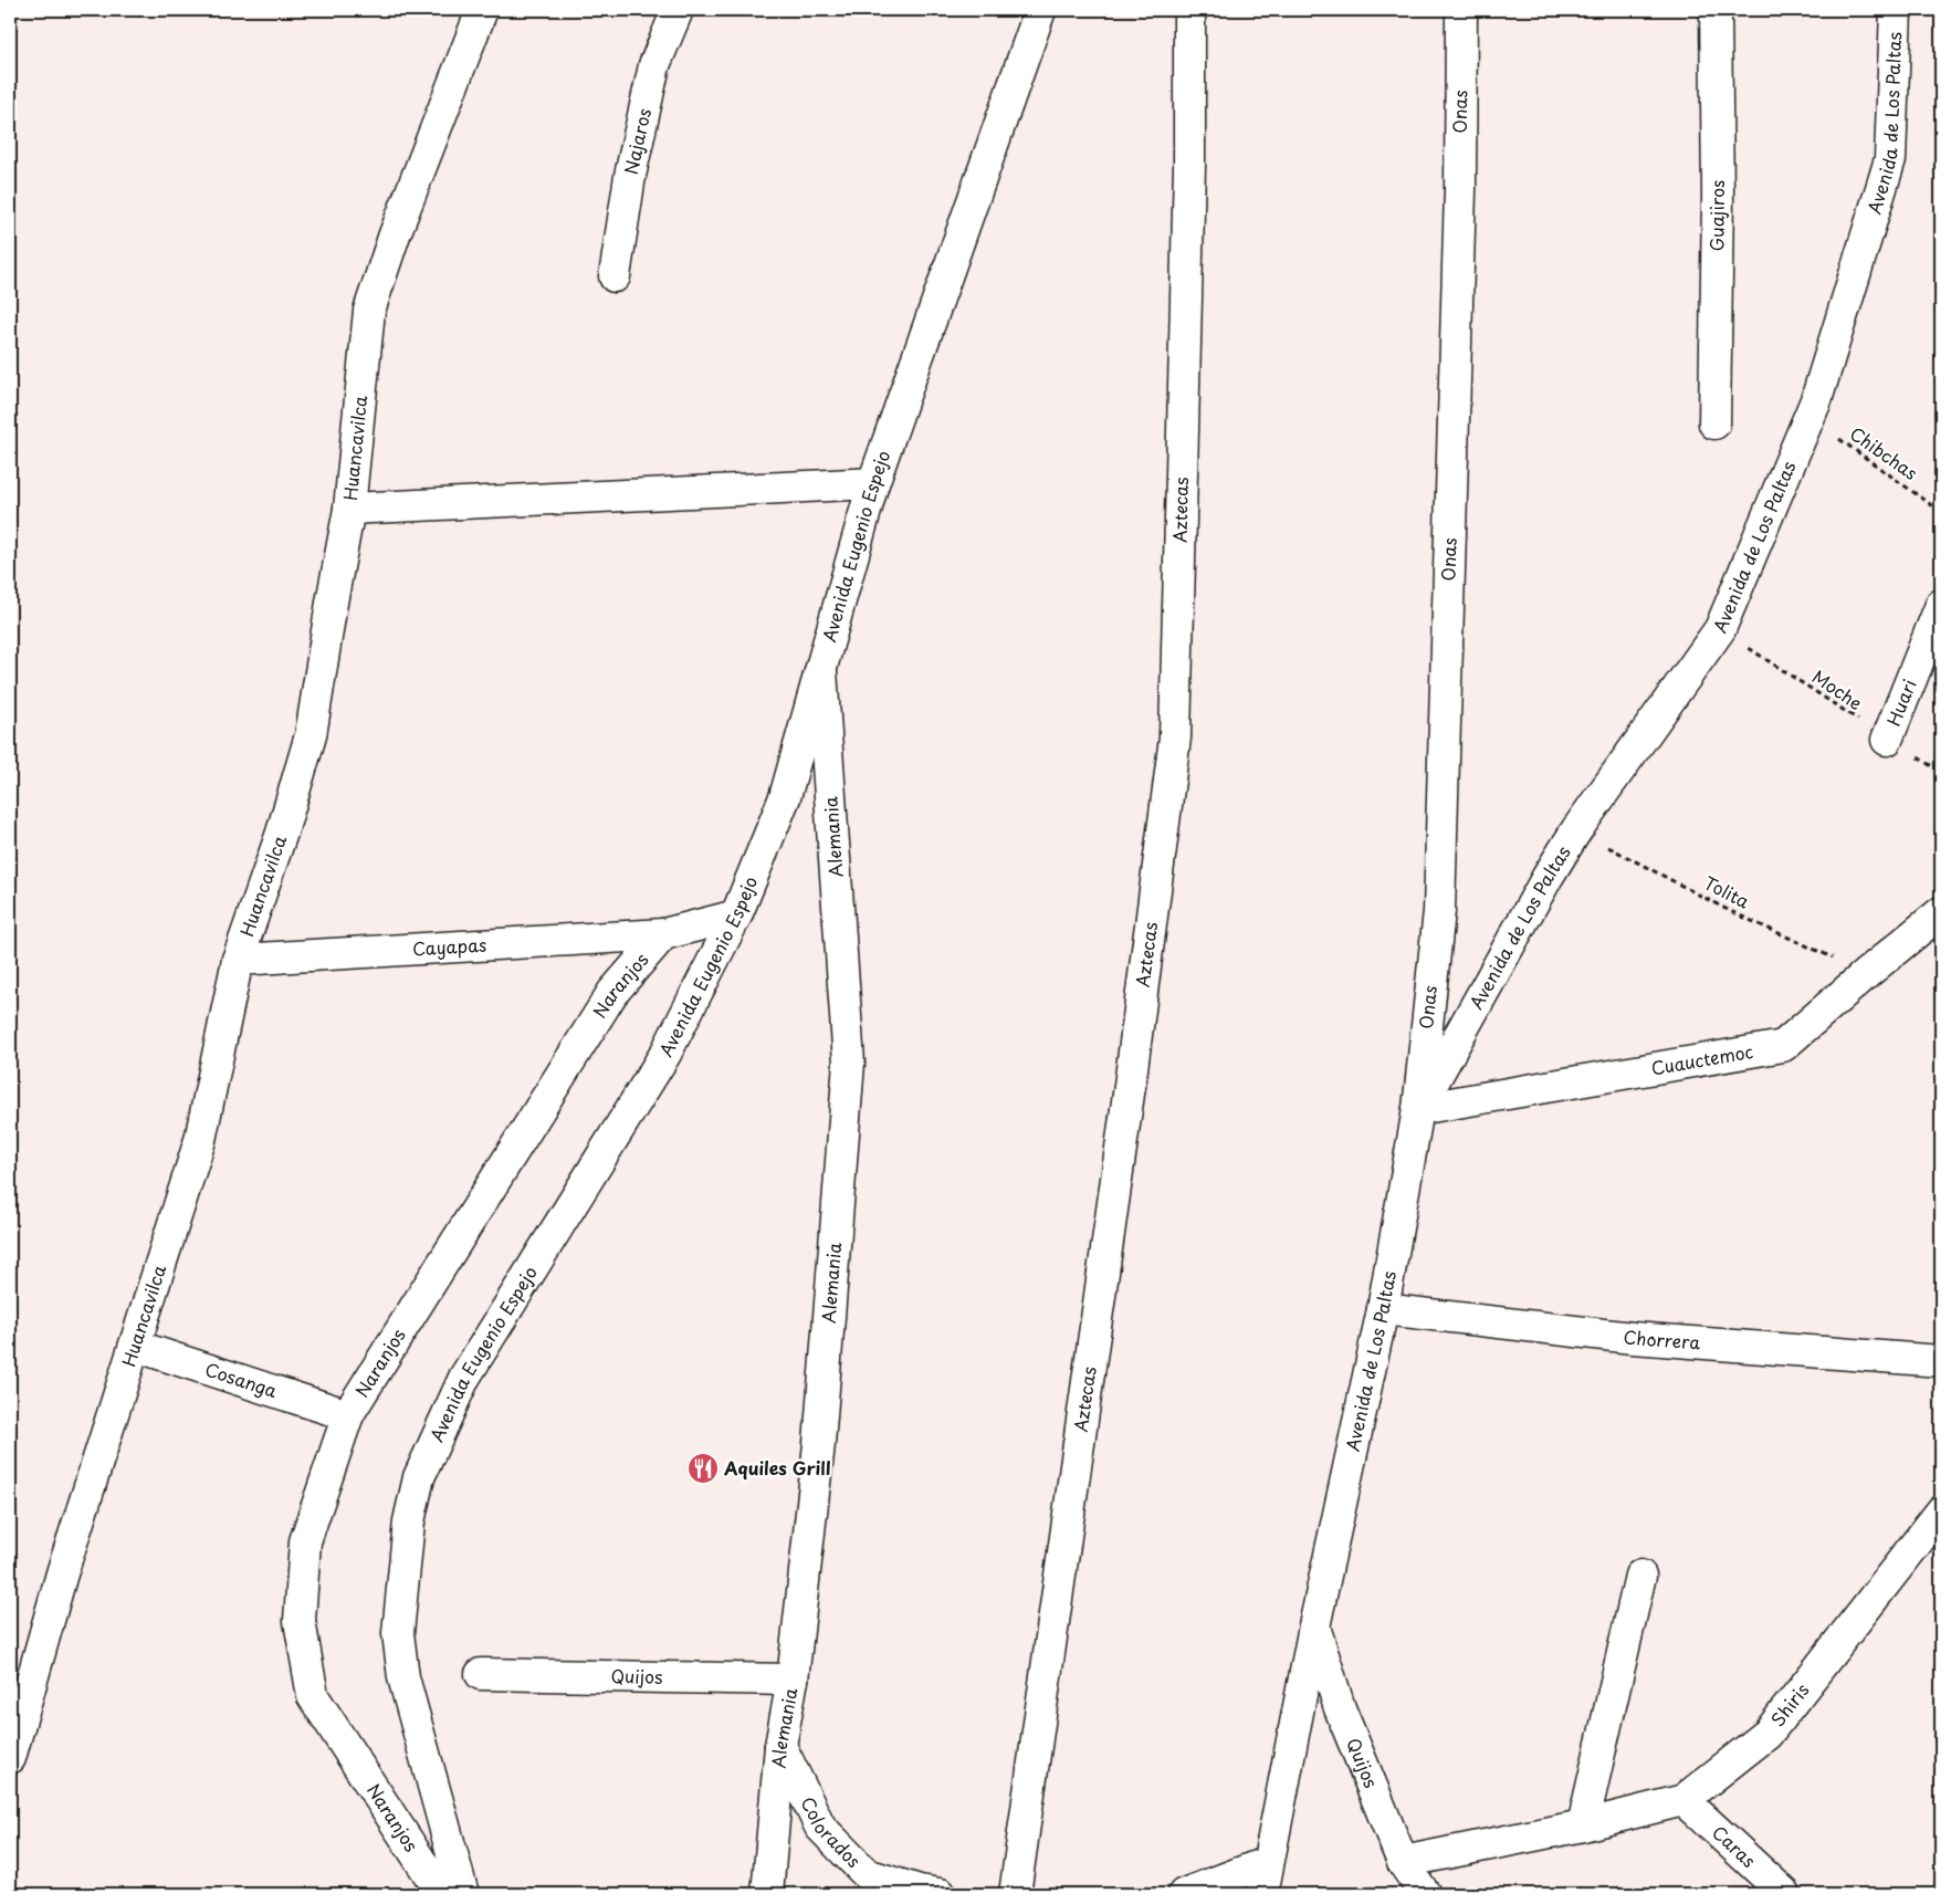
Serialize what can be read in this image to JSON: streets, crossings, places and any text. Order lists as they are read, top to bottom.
{
  "streets": {
    "street": [
      "Onas",
      "Avenida de Los Paltas",
      "Najaros",
      "Guajiros",
      "Huancavilca",
      "Aztecas",
      "Avenida Eugenio Espejo",
      "Huari",
      "Alemania",
      "Cayapas",
      "Naranjos",
      "Cuauctemoc",
      "Chorrera",
      "Cosanga",
      "Quijos",
      "Shiris",
      "Colorados",
      "Caras"
    ],
    "path": ["Chibchas", "Moche", "Tolita"]
  },
  "crossings": [
    ["Onas", "Avenida de Los Paltas"],
    ["Onas", "Cuauctemoc"],
    ["Avenida de Los Paltas", "Chibchas"],
    ["Avenida de Los Paltas", "Moche"],
    ["Avenida de Los Paltas", "Tolita"],
    ["Avenida de Los Paltas", "Cuauctemoc"],
    ["Avenida de Los Paltas", "Chorrera"],
    ["Avenida de Los Paltas", "Quijos"],
    ["Huancavilca", "Cayapas"],
    ["Huancavilca", "Cosanga"],
    ["Avenida Eugenio Espejo", "Alemania"],
    ["Avenida Eugenio Espejo", "Naranjos"],
    ["Moche", "Huari"],
    ["Alemania", "Quijos"],
    ["Alemania", "Colorados"],
    ["Tolita", "Cuauctemoc"],
    ["Cayapas", "Naranjos"],
    ["Naranjos", "Cosanga"],
    ["Quijos", "Shiris"],
    ["Shiris", "Caras"]
  ],
  "places": {
    "restaurant": ["Aquiles Grill"]
  }
}
